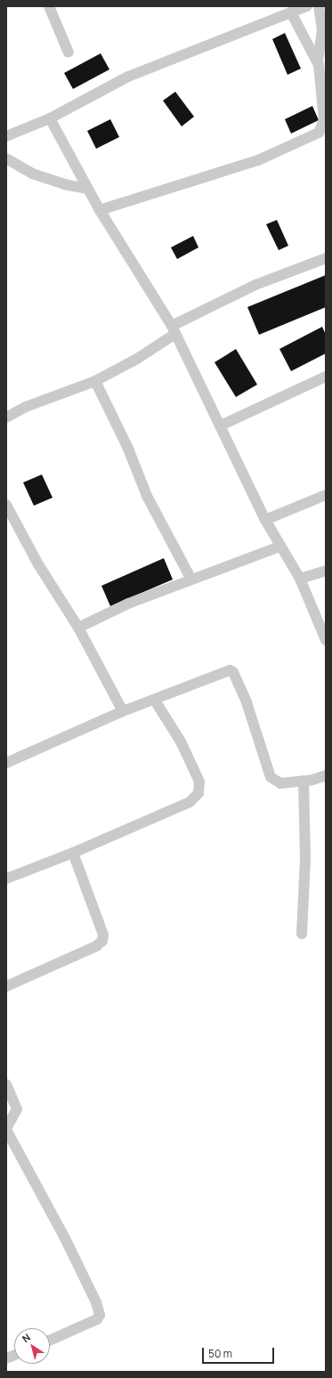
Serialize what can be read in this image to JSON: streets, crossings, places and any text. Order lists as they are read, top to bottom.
{
  "scale_bar": "50 m",
  "north": "top left"
}
